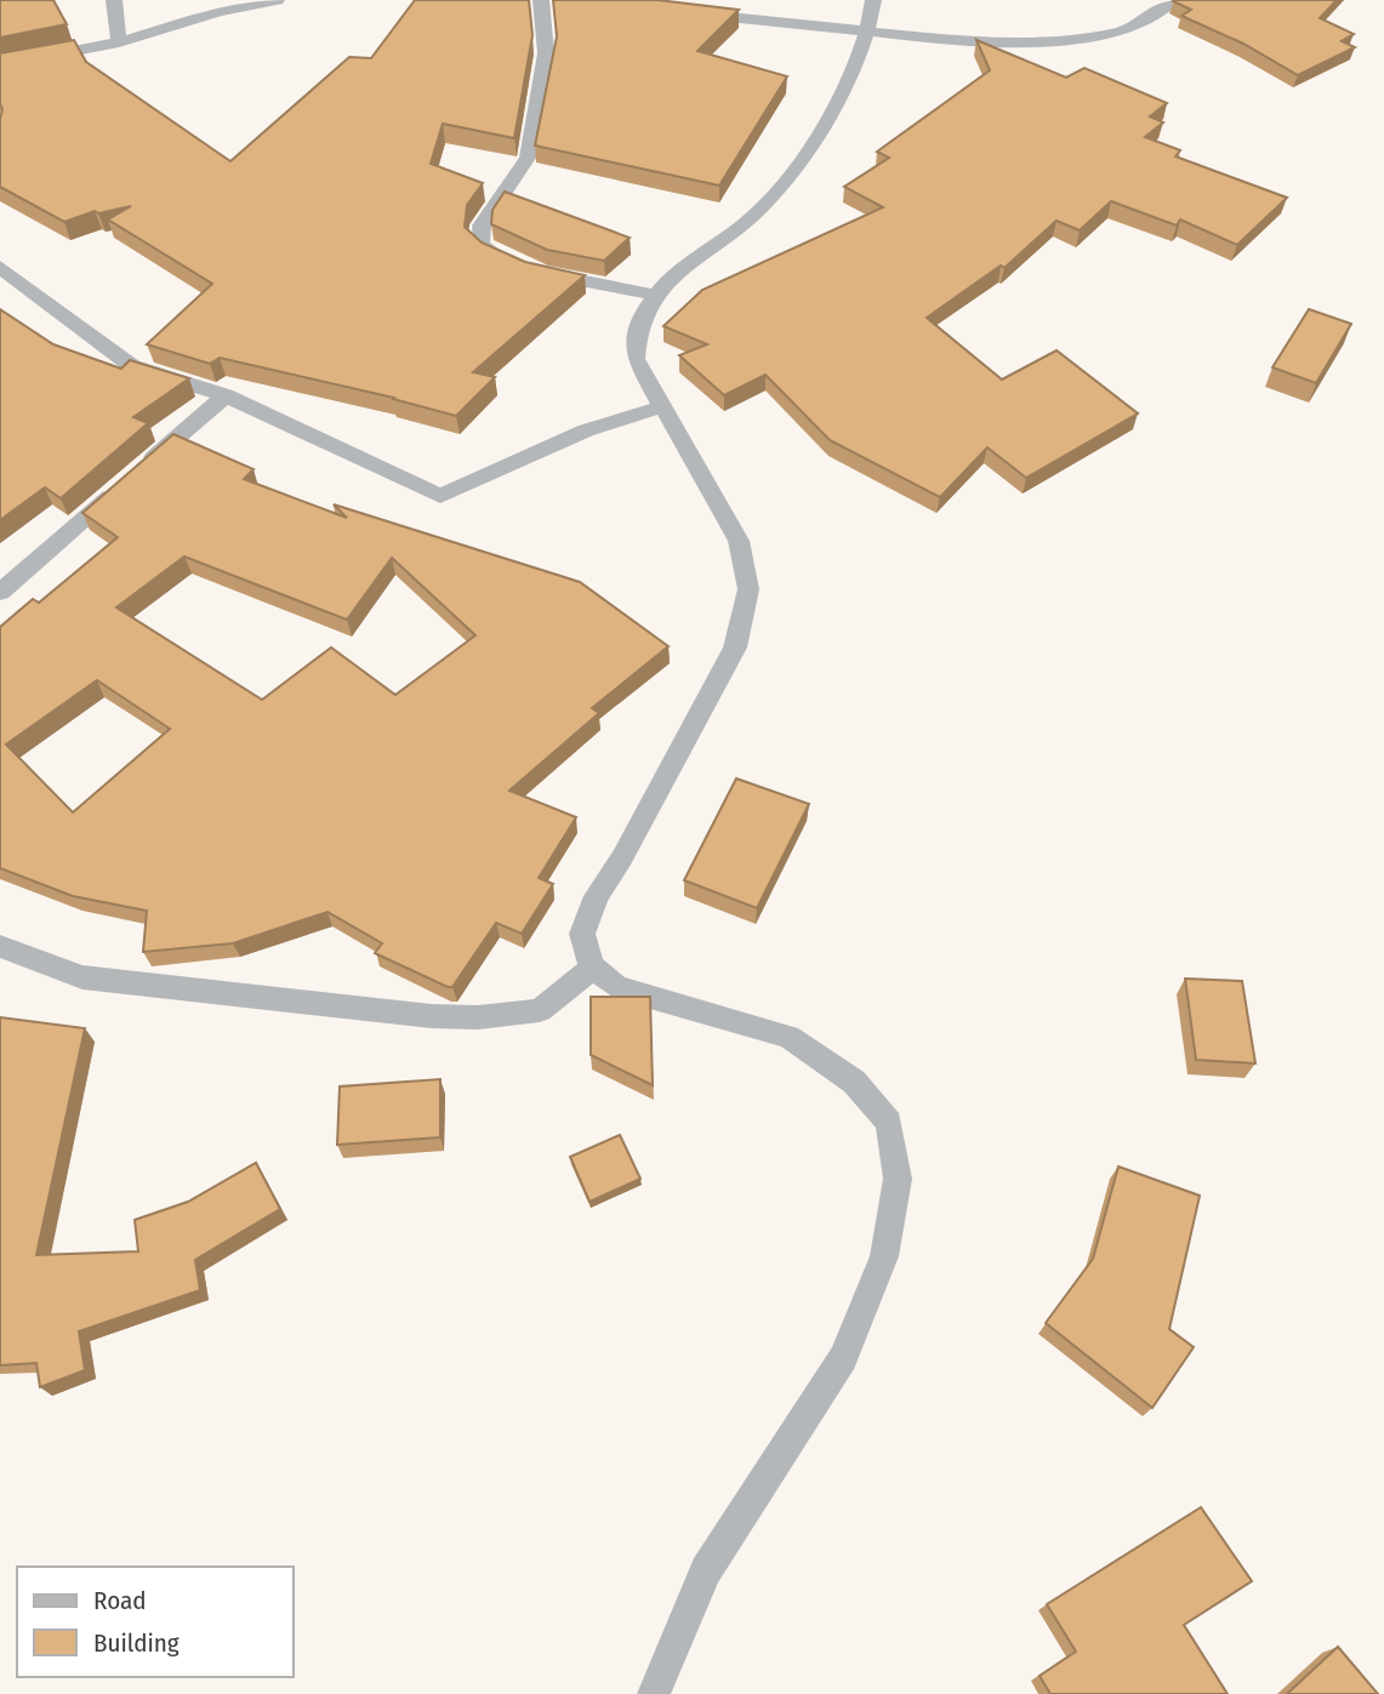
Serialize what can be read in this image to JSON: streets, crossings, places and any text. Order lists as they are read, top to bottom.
{
  "legend": ["Road", "Building"]
}
